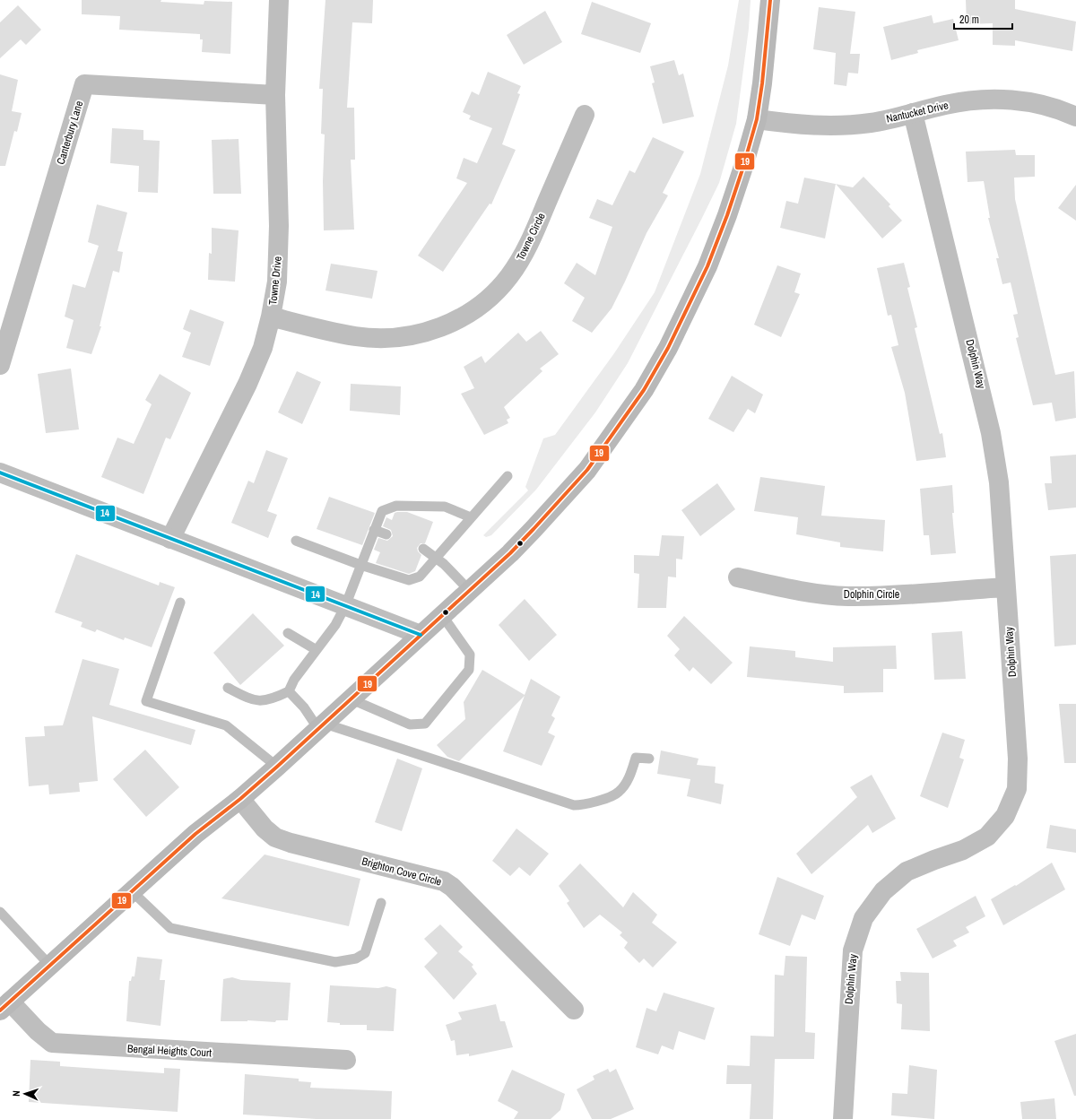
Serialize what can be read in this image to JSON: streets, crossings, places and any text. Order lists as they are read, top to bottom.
{
  "streets": {
    "street": [
      "Nantucket Drive",
      "Canterbury Lane",
      "Towne Circle",
      "Towne Drive",
      "Dolphin Way",
      "Dolphin Circle",
      "Brighton Cove Circle",
      "Bengal Heights Court"
    ]
  },
  "crossings": [
    ["Nantucket Drive", "Dolphin Way"],
    ["Canterbury Lane", "Towne Drive"],
    ["Towne Circle", "Towne Drive"],
    ["Dolphin Way", "Dolphin Circle"]
  ],
  "lines": ["transit line 19", "transit line 14"],
  "scale_bar": "20 m",
  "north": "left"
}
